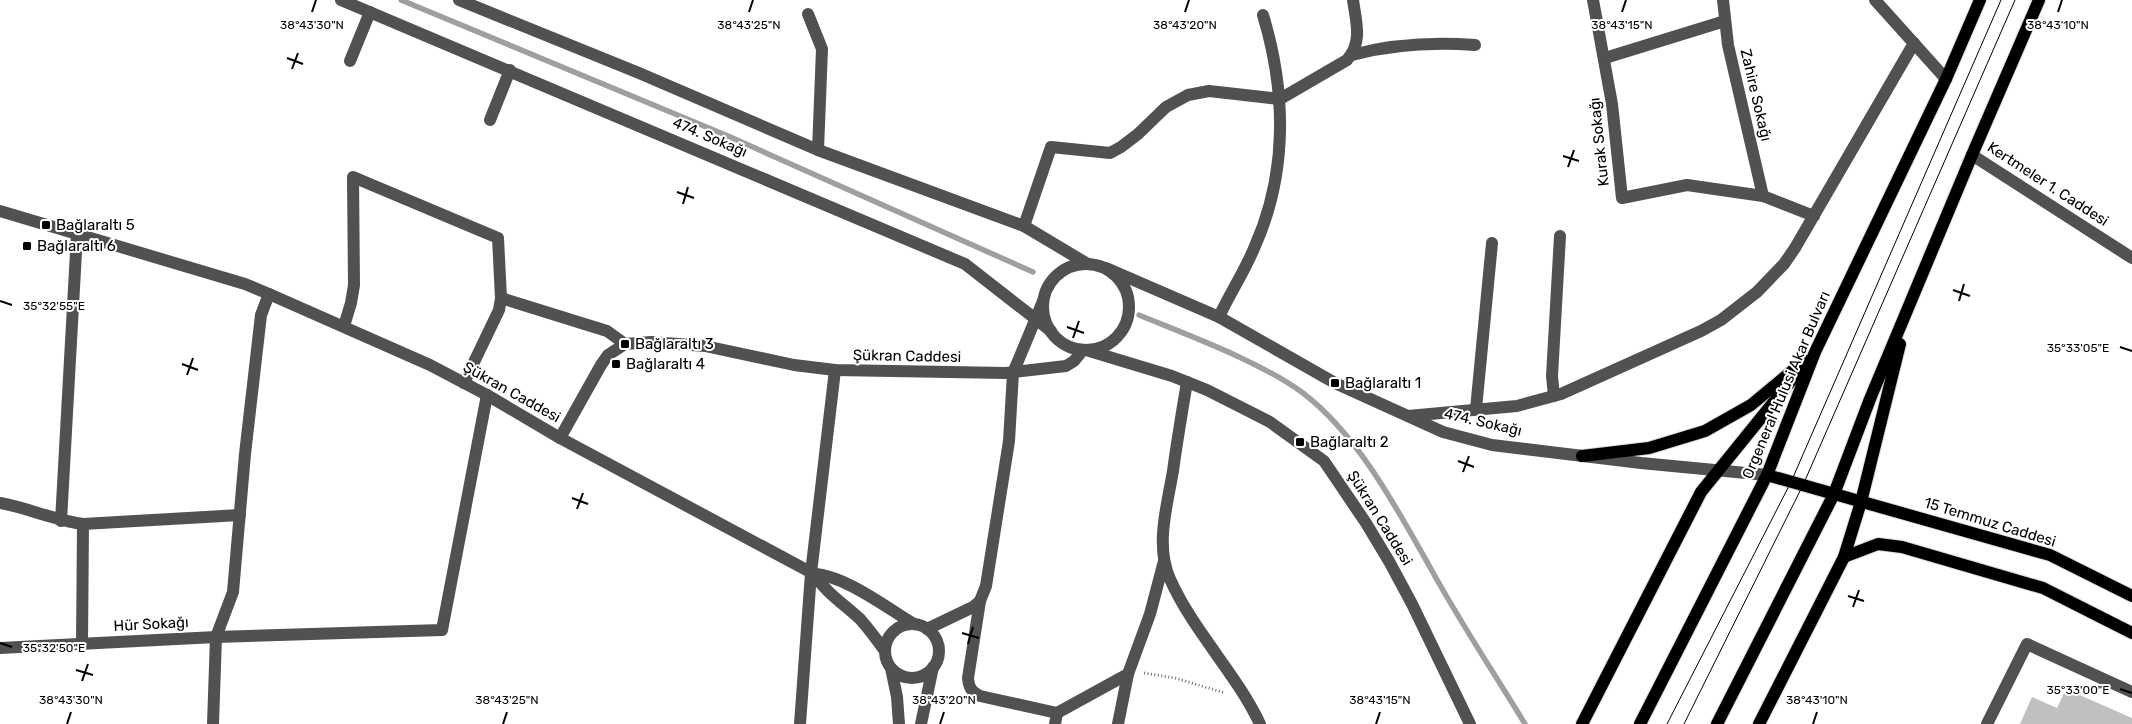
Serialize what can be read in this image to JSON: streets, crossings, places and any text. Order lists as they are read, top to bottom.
{
  "streets": {
    "main road": ["Orgeneral Hulusi Akar Bulvarı", "15 Temmuz Caddesi"],
    "street": [
      "Zahire Sokağı",
      "474. Sokağı",
      "Kurak Sokağı",
      "Kertmeler 1. Caddesi",
      "Şükran Caddesi",
      "Hür Sokağı"
    ]
  },
  "crossings": [
    ["Zahire Sokağı", "Kurak Sokağı"],
    ["474. Sokağı", "Şükran Caddesi"],
    ["474. Sokağı", "Orgeneral Hulusi Akar Bulvarı"],
    ["474. Sokağı", "15 Temmuz Caddesi"],
    ["Şükran Caddesi", "Hür Sokağı"],
    ["Orgeneral Hulusi Akar Bulvarı", "15 Temmuz Caddesi"]
  ],
  "places": {
    "transit": [
      "Bağlaraltı 5",
      "Bağlaraltı 6",
      "Bağlaraltı 3",
      "Bağlaraltı 4",
      "Bağlaraltı 1",
      "Bağlaraltı 2"
    ]
  },
  "coordinates": [
    "38°43'30\"N",
    "38°43'25\"N",
    "38°43'20\"N",
    "38°43'15\"N",
    "38°43'10\"N",
    "35°32'55\"E",
    "35°33'05\"E",
    "35°32'50\"E",
    "35°33'00\"E"
  ]
}
